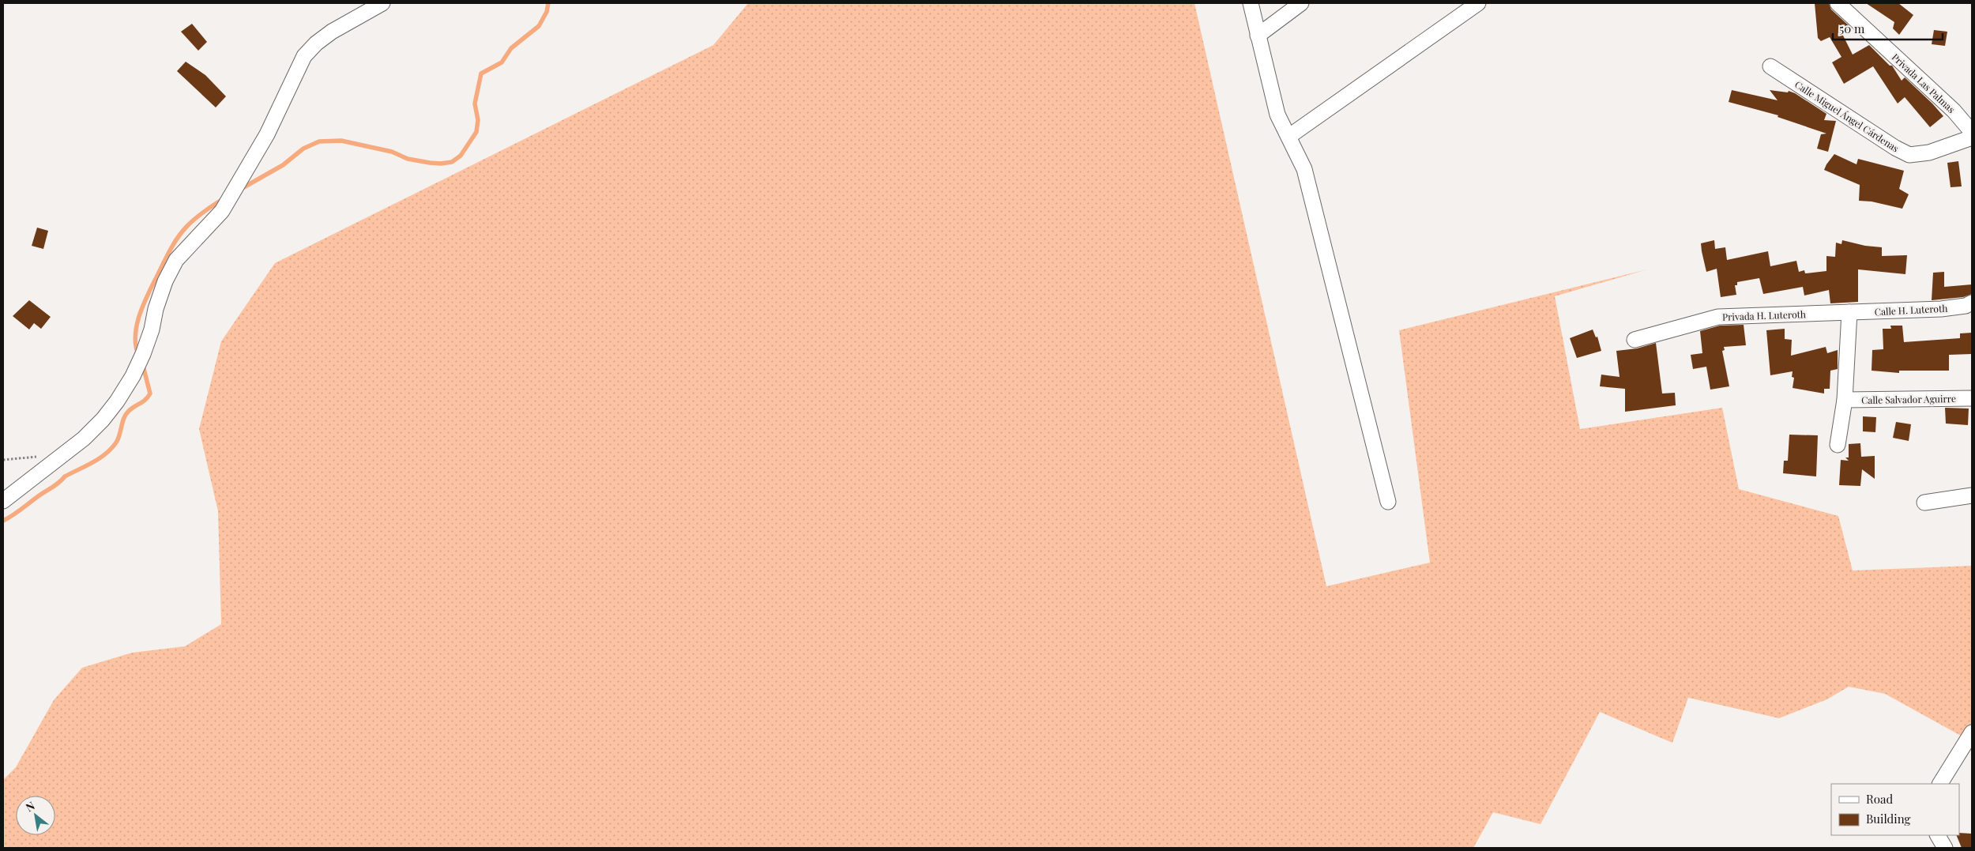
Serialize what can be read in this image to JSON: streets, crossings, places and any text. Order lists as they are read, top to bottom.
{
  "streets": {
    "street": [
      "Privada Las Palmas",
      "Calle Miguel Ángel Cárdenas",
      "Calle H. Luteroth",
      "Privada H. Luteroth",
      "Calle Salvador Aguirre"
    ]
  },
  "crossings": [
    ["Calle H. Luteroth", "Privada H. Luteroth"]
  ],
  "legend": ["Road", "Building"],
  "scale_bar": "50 m",
  "north": "top left"
}
